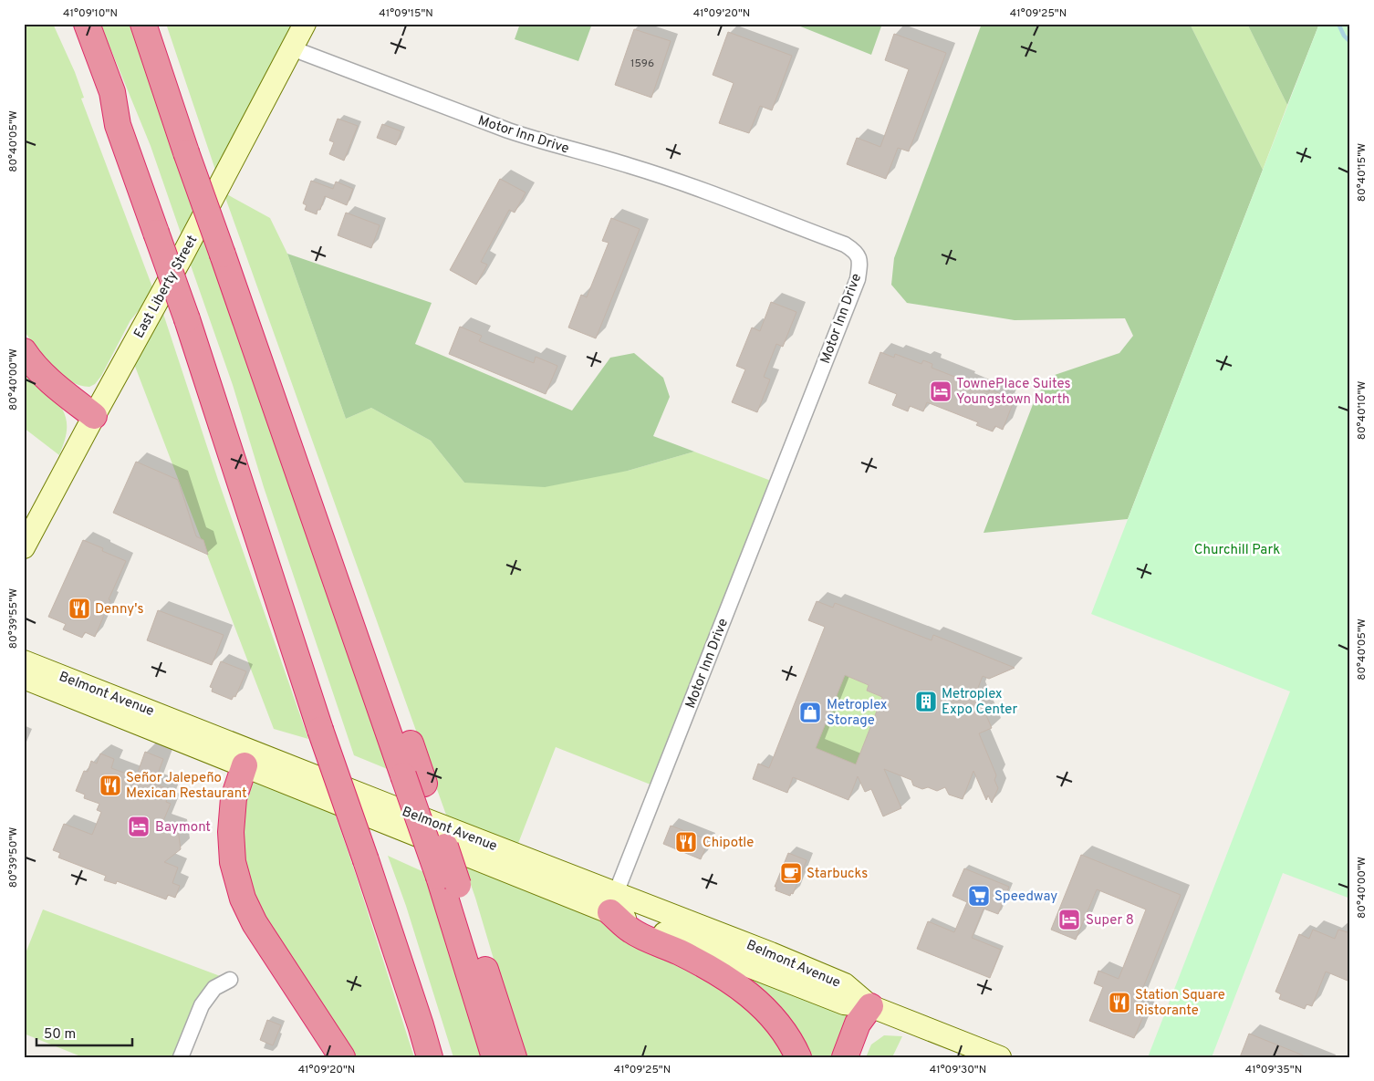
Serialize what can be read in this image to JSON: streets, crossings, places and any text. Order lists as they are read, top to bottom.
{
  "streets": {
    "main road": ["East Liberty Street", "Belmont Avenue"],
    "street": ["Motor Inn Drive"]
  },
  "crossings": [
    ["Motor Inn Drive", "East Liberty Street"],
    ["Motor Inn Drive", "Belmont Avenue"]
  ],
  "parks": ["Churchill Park"],
  "places": {
    "hotel": ["TownePlace Suites Youngstown North", "Baymont", "Super 8"],
    "restaurant": [
      "Denny's",
      "Señor Jalepeño Mexican Restaurant",
      "Chipotle",
      "Station Square Ristorante"
    ],
    "building": ["Metroplex Expo Center"],
    "shop": ["Metroplex Storage"],
    "cafe": ["Starbucks"],
    "supermarket": ["Speedway"]
  },
  "house_numbers": ["1596"],
  "scale_bar": "50 m",
  "coordinates": [
    "41°09'10\"N",
    "41°09'15\"N",
    "41°09'20\"N",
    "41°09'25\"N",
    "80°40'05\"W",
    "80°40'15\"W",
    "80°40'00\"W",
    "80°40'10\"W",
    "80°39'55\"W",
    "80°39'50\"W",
    "41°09'30\"N",
    "41°09'35\"N"
  ]
}
